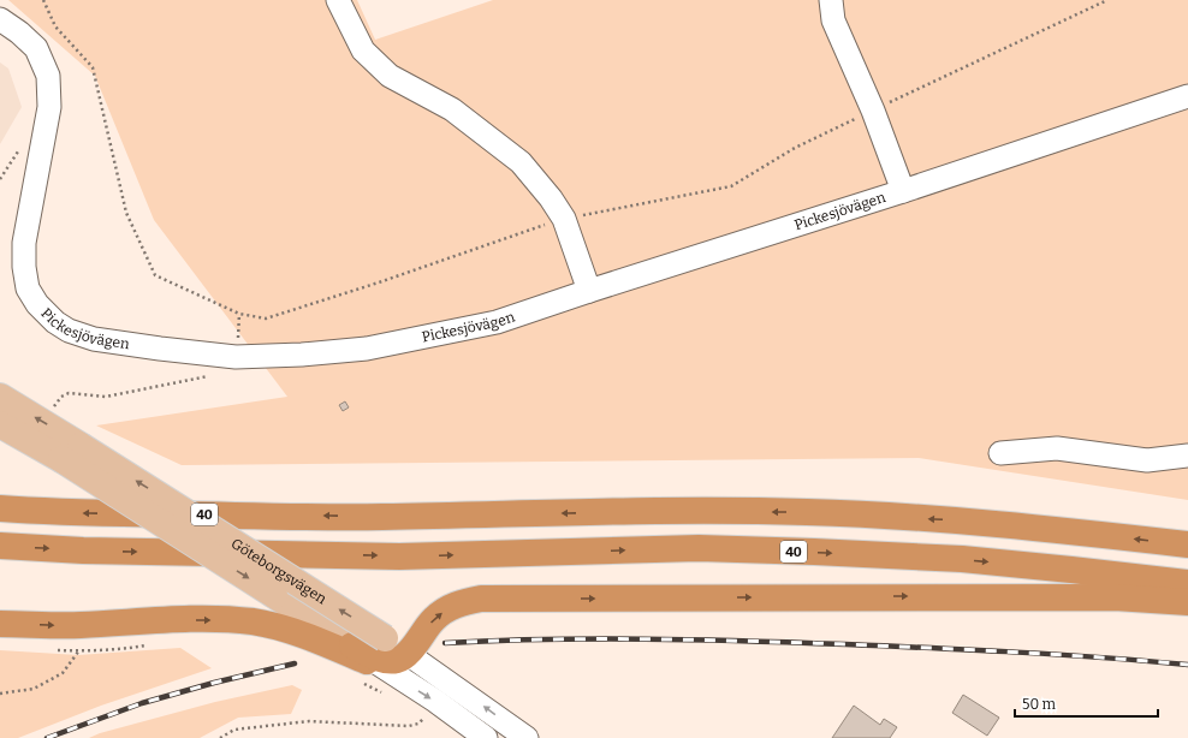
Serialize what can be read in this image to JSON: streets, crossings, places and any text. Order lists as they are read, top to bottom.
{
  "streets": {
    "highway": ["40"],
    "main road": ["Göteborgsvägen"],
    "street": ["Pickesjövägen"]
  },
  "scale_bar": "50 m"
}
